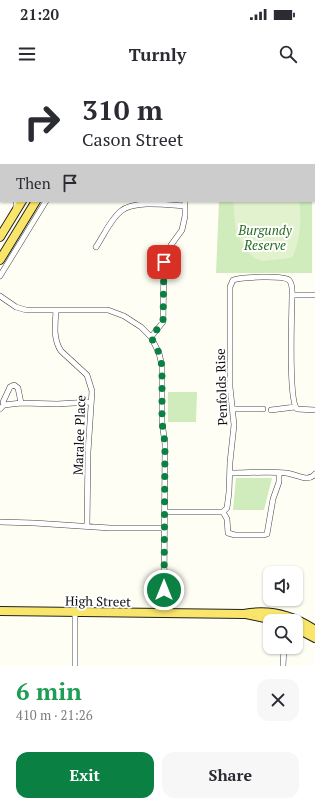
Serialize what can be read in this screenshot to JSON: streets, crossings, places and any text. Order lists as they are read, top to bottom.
{
  "streets": {
    "main road": ["High Street"],
    "street": ["Penfolds Rise", "Maralee Place"]
  },
  "parks": ["Burgundy Reserve"],
  "page": {
    "status": "21:20",
    "header": "Turnly",
    "turn": ["310 m", "Cason Street"],
    "then": "Then",
    "heading": ["6 min", "410 m · 21:26"],
    "buttons": ["Exit", "Share"]
  }
}
